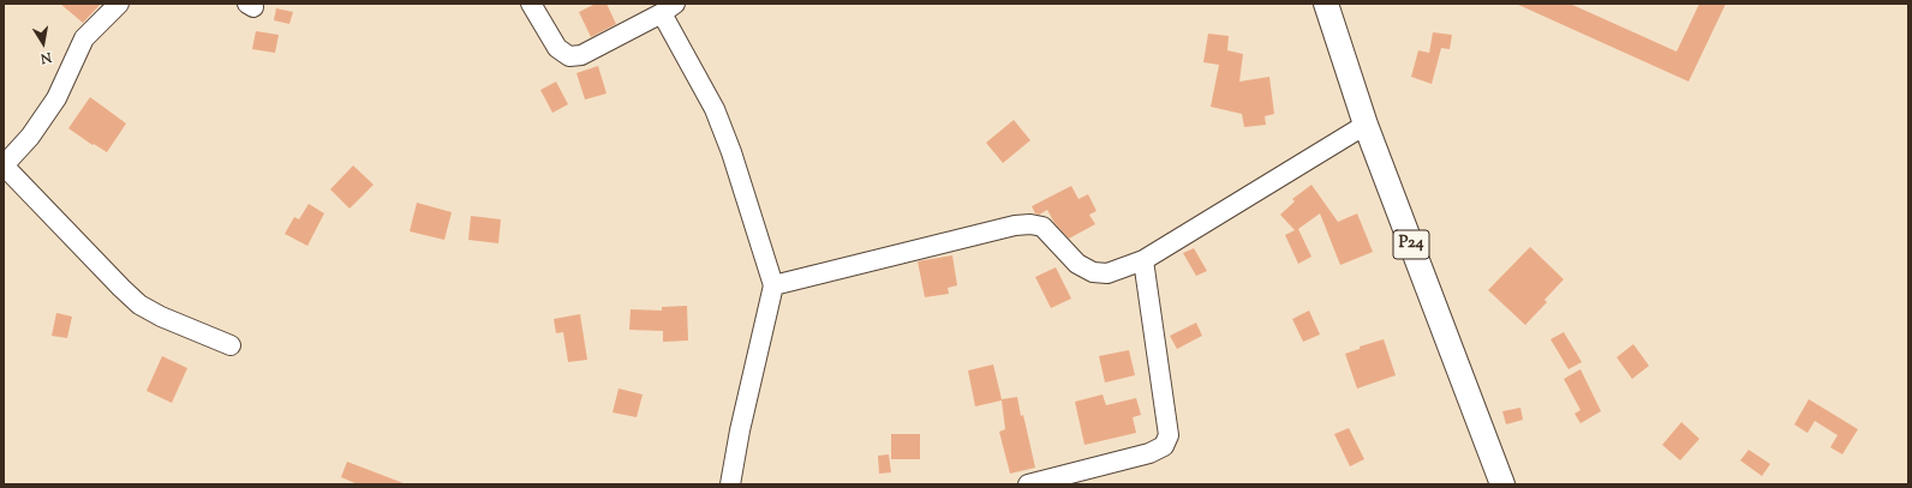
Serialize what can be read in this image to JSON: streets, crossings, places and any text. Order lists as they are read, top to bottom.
{
  "streets": {
    "main road": ["P24"]
  },
  "north": "bottom"
}
